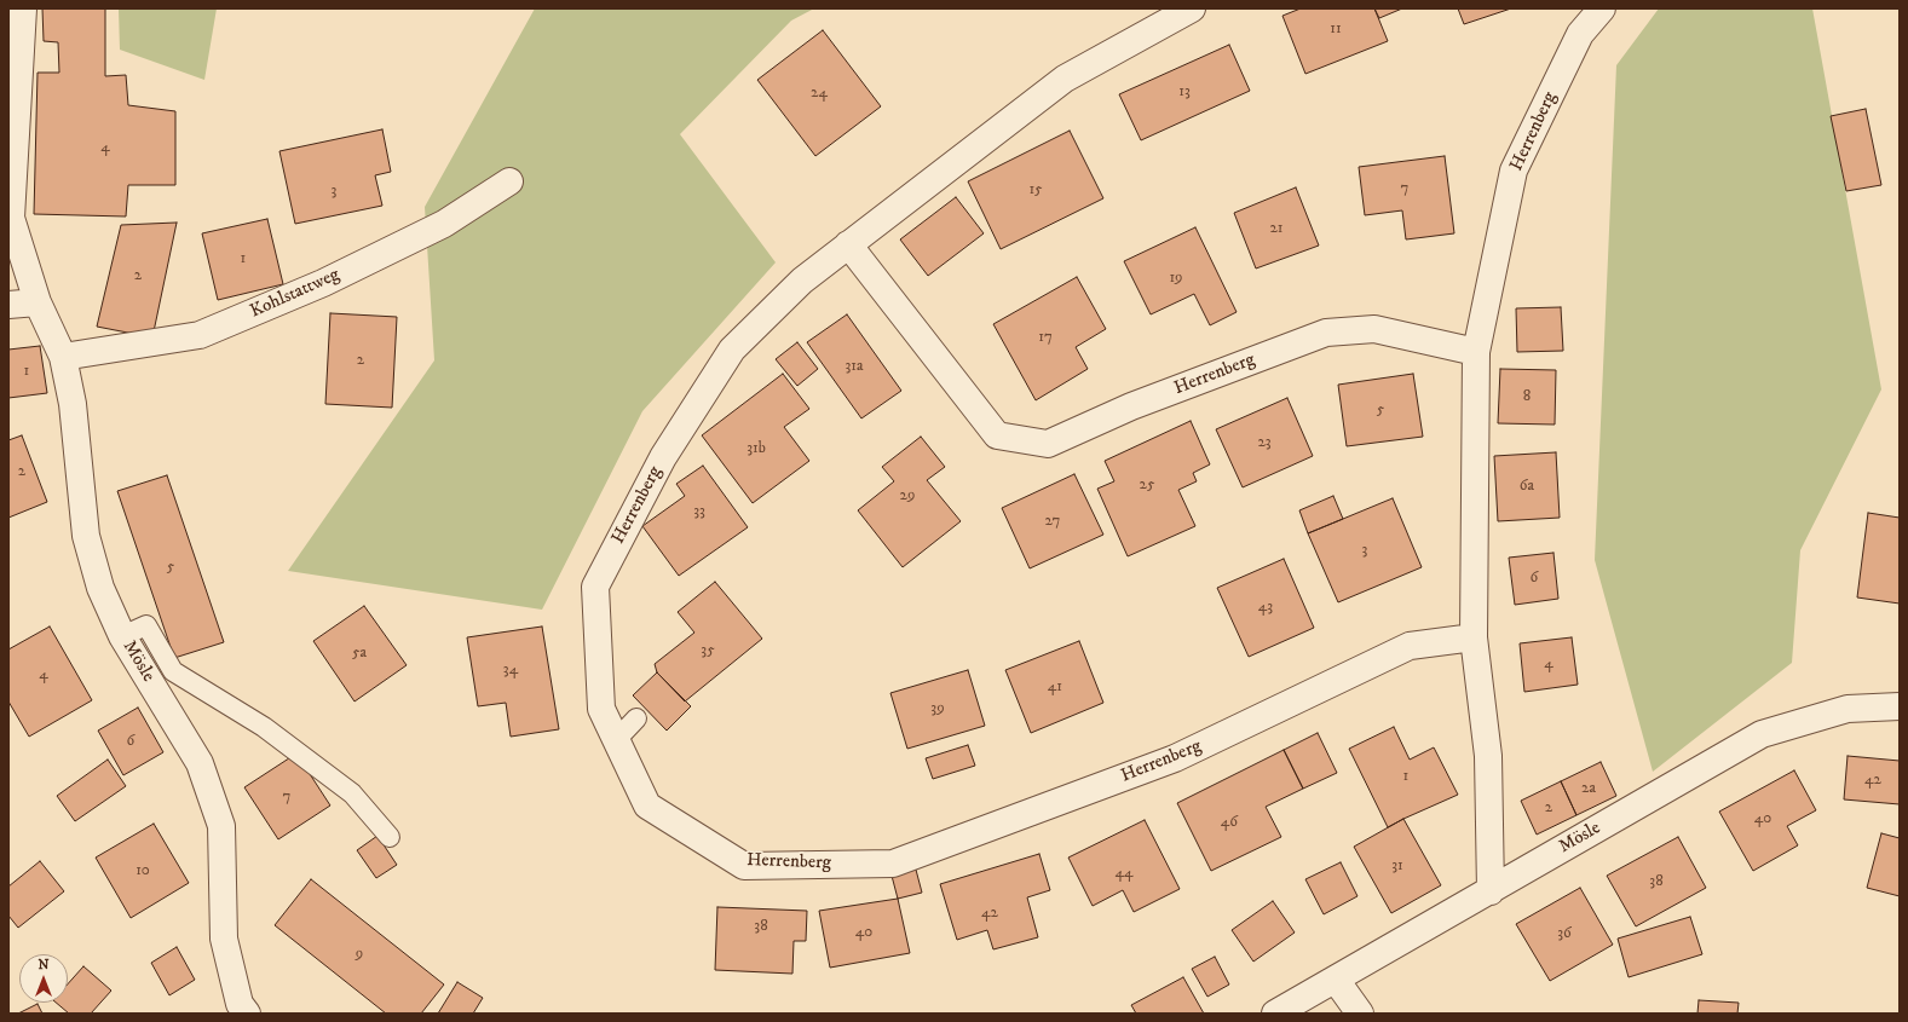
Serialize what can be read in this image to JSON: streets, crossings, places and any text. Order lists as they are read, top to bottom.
{
  "streets": {
    "street": ["Herrenberg", "Kohlstattweg", "Mösle"]
  },
  "crossings": [
    ["Herrenberg", "Mösle"],
    ["Kohlstattweg", "Mösle"]
  ],
  "house_numbers": [
    "11",
    "13",
    "24",
    "4",
    "7",
    "15",
    "3",
    "21",
    "1",
    "2",
    "19",
    "17",
    "2",
    "31a",
    "1",
    "8",
    "5",
    "23",
    "31b",
    "2",
    "25",
    "6a",
    "29",
    "33",
    "27",
    "3",
    "5",
    "6",
    "43",
    "35",
    "5a",
    "4",
    "34",
    "4",
    "41",
    "39",
    "6",
    "1",
    "42",
    "2a",
    "7",
    "2",
    "40",
    "46",
    "31",
    "10",
    "44",
    "38",
    "42",
    "38",
    "40",
    "36",
    "9"
  ],
  "north": "top"
}
